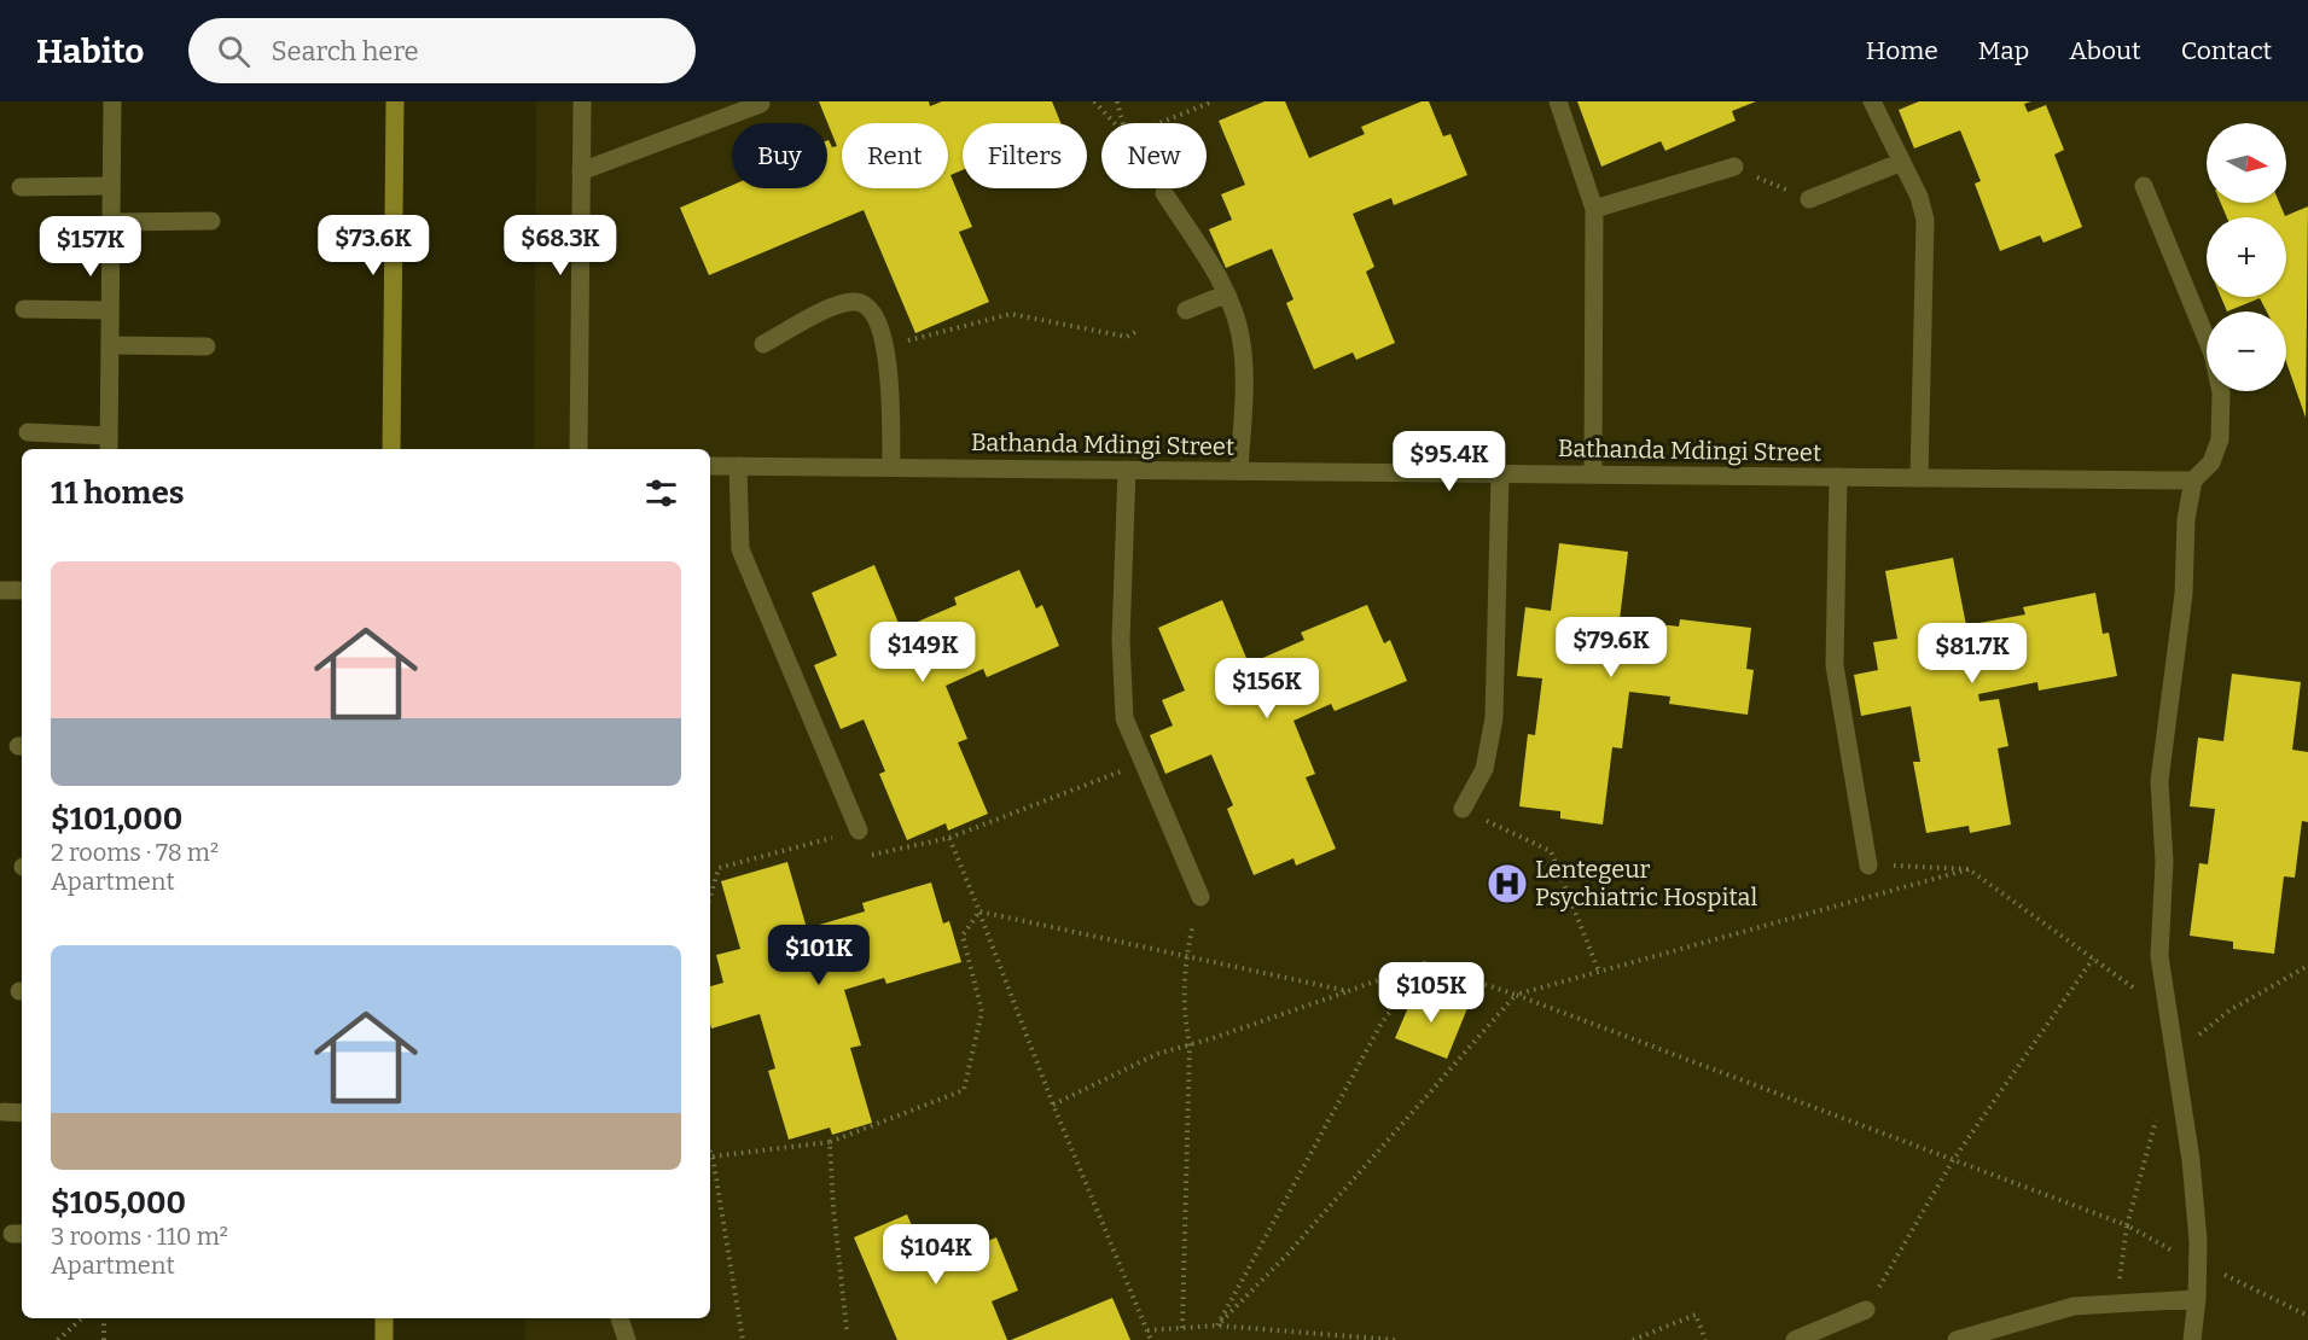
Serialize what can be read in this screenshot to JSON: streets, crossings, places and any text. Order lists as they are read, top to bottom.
{
  "streets": {
    "street": ["Bathanda Mdingi Street"]
  },
  "places": {
    "hospital": ["Lentegeur Psychiatric Hospital"]
  },
  "north": "right",
  "page": {
    "header": "Habito",
    "search": "Search here",
    "nav": [
      "Home",
      "Map",
      "About",
      "Contact"
    ],
    "map_buttons": ["+", "−"],
    "chip": [
      "Buy",
      "Rent",
      "Filters",
      "New"
    ],
    "price": [
      "$73.6K",
      "$68.3K",
      "$157K",
      "$95.4K",
      "$79.6K",
      "$149K",
      "$81.7K",
      "$156K",
      "$101K",
      "$105K",
      "$104K"
    ],
    "heading": "11 homes",
    "list": [
      {
        "name": "$101,000",
        "note": "2 rooms · 78 m² · Apartment"
      },
      {
        "name": "$105,000",
        "note": "3 rooms · 110 m² · Apartment"
      }
    ]
  }
}
